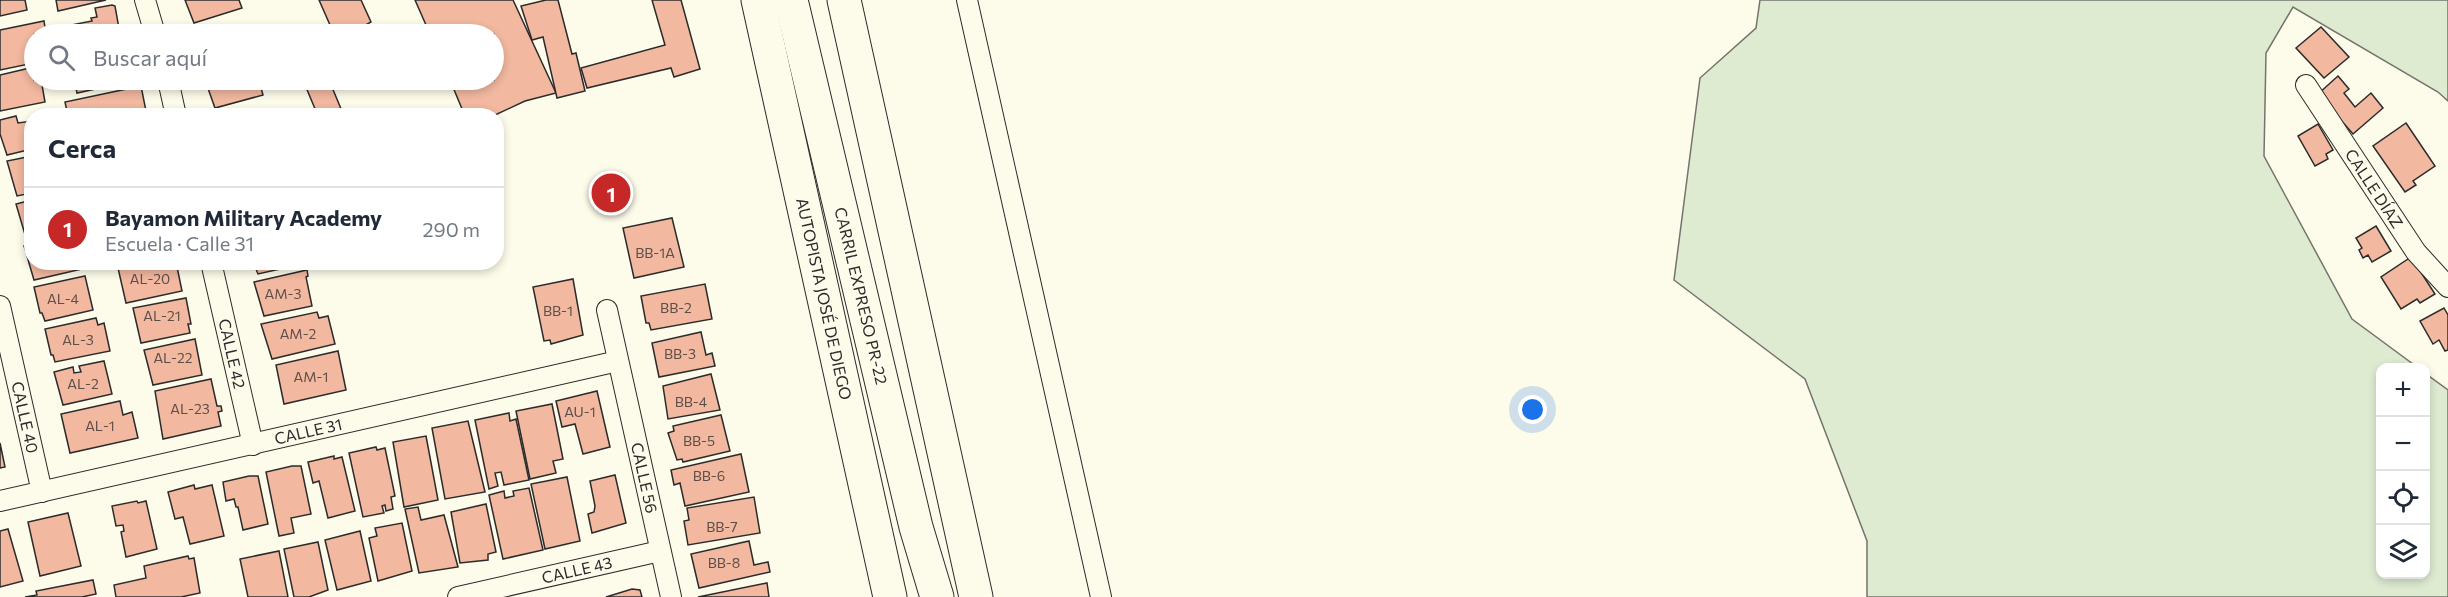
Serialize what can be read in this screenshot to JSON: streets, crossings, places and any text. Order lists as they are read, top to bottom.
{
  "streets": {
    "highway": ["CARRIL EXPRESO PR-22", "AUTOPISTA JOSÉ DE DIEGO"],
    "street": [
      "CALLE DÍAZ",
      "CALLE 42",
      "CALLE 40",
      "CALLE 31",
      "CALLE 56",
      "CALLE 43"
    ]
  },
  "crossings": [
    ["CALLE 42", "CALLE 31"],
    ["CALLE 40", "CALLE 31"],
    ["CALLE 31", "CALLE 56"],
    ["CALLE 56", "CALLE 43"]
  ],
  "house_numbers": [
    "BB-1A",
    "AL-20",
    "AM-3",
    "AL-4",
    "BB-2",
    "BB-1",
    "AL-21",
    "AM-2",
    "AL-3",
    "BB-3",
    "AL-22",
    "AM-1",
    "AL-2",
    "BB-4",
    "AL-23",
    "AU-1",
    "AL-1",
    "BB-5",
    "BB-6",
    "BB-7",
    "BB-8"
  ],
  "page": {
    "search": "Buscar aquí",
    "heading": "Cerca",
    "pins": "1",
    "list": [
      {
        "mark": "1",
        "name": "Bayamon Military Academy",
        "note": "Escuela · Calle 31",
        "value": "290 m"
      }
    ],
    "map_buttons": ["+", "−"]
  }
}
